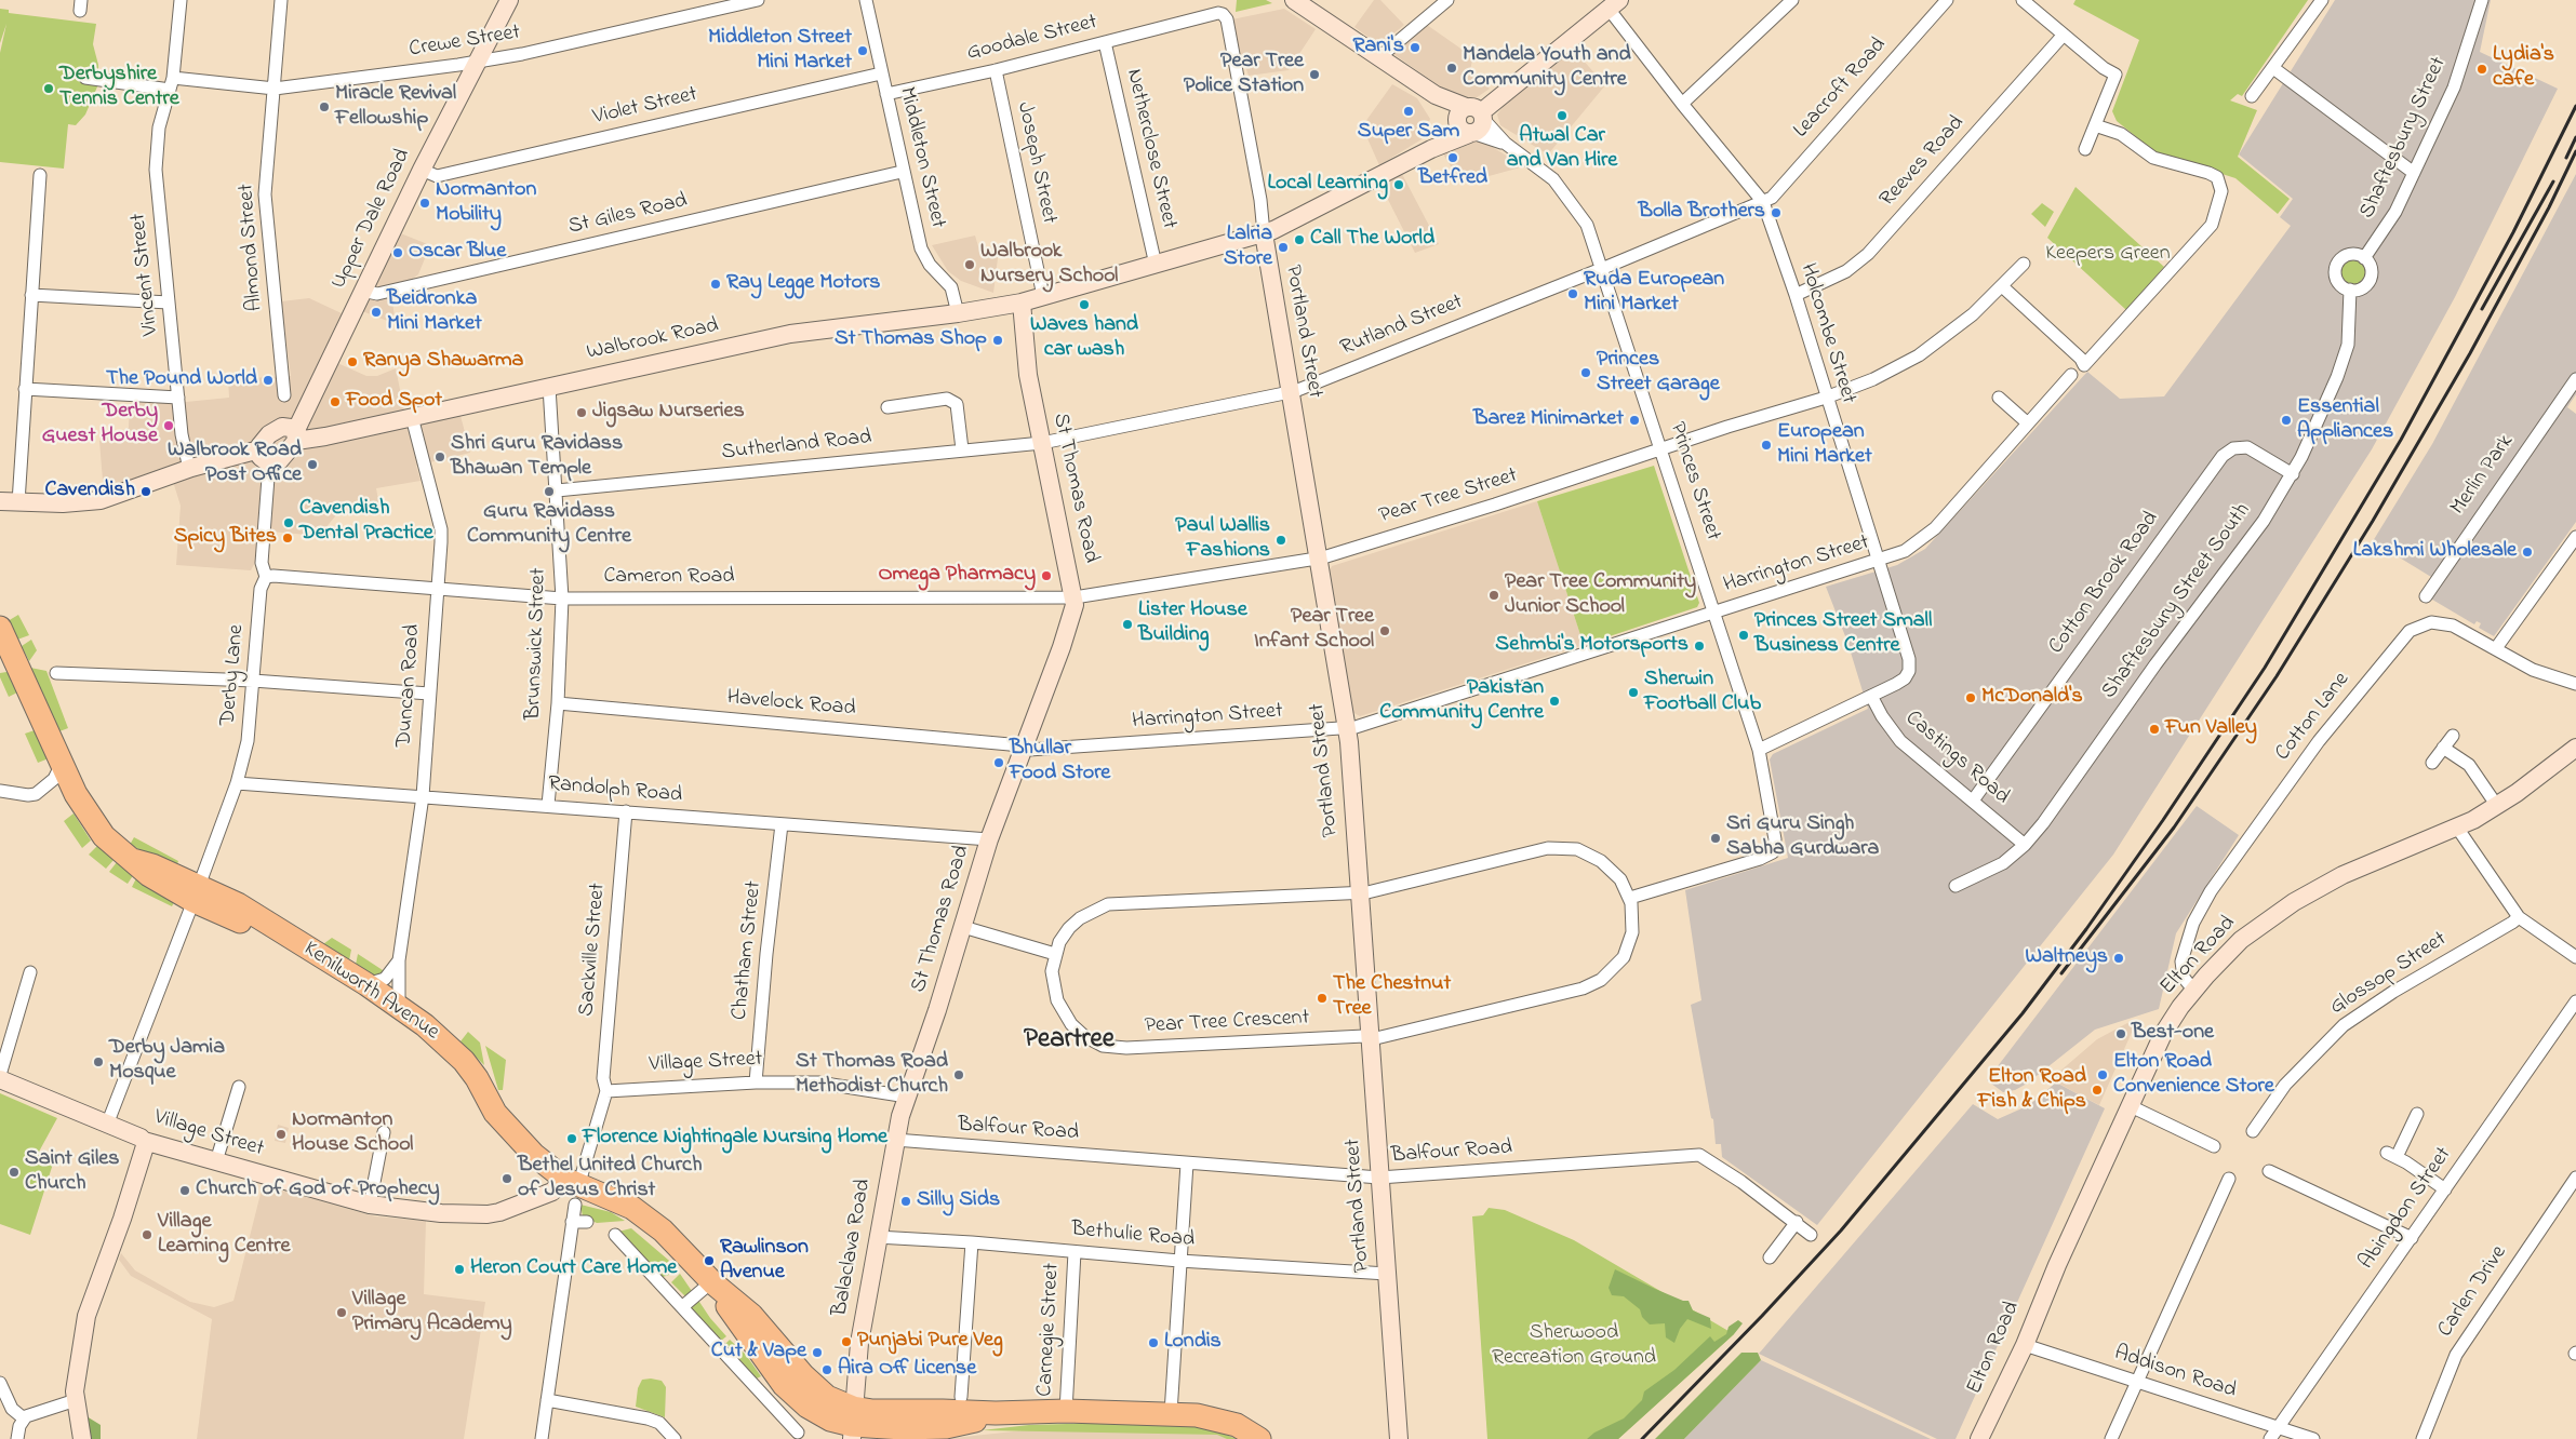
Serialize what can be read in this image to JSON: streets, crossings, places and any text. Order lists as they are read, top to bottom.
{
  "streets": {
    "highway": ["Kenilworth Avenue"],
    "street": [
      "Goodale Street",
      "Crewe Street",
      "Leacroft Road",
      "Violet Street",
      "Shaftesbury Street",
      "Netherclose Street",
      "Middleton Street",
      "Reeves Road",
      "Joseph Street",
      "St Giles Road",
      "Upper Dale Road",
      "Almond Street",
      "Vincent Street",
      "Rutland Street",
      "Portland Street",
      "Holcombe Street",
      "Walbrook Road",
      "Sutherland Road",
      "Merlin Park",
      "Princes Street",
      "St Thomas Road",
      "Pear Tree Street",
      "Harrington Street",
      "Cameron Road",
      "Cotton Brook Road",
      "Shaftesbury Street South",
      "Brunswick Street",
      "Derby Lane",
      "Duncan Road",
      "Havelock Road",
      "Cotton Lane",
      "Castings Road",
      "Randolph Road",
      "Sackville Street",
      "Chatham Street",
      "Elton Road",
      "Glossop Street",
      "Pear Tree Crescent",
      "Village Street",
      "Balfour Road",
      "Abingdon Street",
      "Bethulie Road",
      "Balaclava Road",
      "Carlen Drive",
      "Carnegie Street",
      "Addison Road"
    ]
  },
  "crossings": [
    ["Goodale Street", "Netherclose Street"],
    ["Goodale Street", "Middleton Street"],
    ["Goodale Street", "Joseph Street"],
    ["Goodale Street", "Portland Street"],
    ["Crewe Street", "Upper Dale Road"],
    ["Crewe Street", "Almond Street"],
    ["Crewe Street", "Vincent Street"],
    ["Leacroft Road", "Rutland Street"],
    ["Leacroft Road", "Holcombe Street"],
    ["Violet Street", "Middleton Street"],
    ["Violet Street", "Upper Dale Road"],
    ["Shaftesbury Street", "Shaftesbury Street South"],
    ["Middleton Street", "St Giles Road"],
    ["Middleton Street", "Walbrook Road"],
    ["Reeves Road", "Holcombe Street"],
    ["St Giles Road", "Upper Dale Road"],
    ["Upper Dale Road", "Walbrook Road"],
    ["Upper Dale Road", "Derby Lane"],
    ["Rutland Street", "Portland Street"],
    ["Rutland Street", "Holcombe Street"],
    ["Rutland Street", "Sutherland Road"],
    ["Rutland Street", "Princes Street"],
    ["Rutland Street", "St Thomas Road"],
    ["Portland Street", "Pear Tree Street"],
    ["Portland Street", "Harrington Street"],
    ["Portland Street", "Pear Tree Crescent"],
    ["Portland Street", "Balfour Road"],
    ["Portland Street", "Bethulie Road"],
    ["Holcombe Street", "Pear Tree Street"],
    ["Holcombe Street", "Harrington Street"],
    ["Holcombe Street", "Castings Road"],
    ["Walbrook Road", "St Thomas Road"],
    ["Walbrook Road", "Brunswick Street"],
    ["Walbrook Road", "Derby Lane"],
    ["Walbrook Road", "Duncan Road"],
    ["Sutherland Road", "St Thomas Road"],
    ["Sutherland Road", "Brunswick Street"],
    ["Princes Street", "Pear Tree Street"],
    ["Princes Street", "Harrington Street"],
    ["Princes Street", "Pear Tree Crescent"],
    ["St Thomas Road", "Pear Tree Street"],
    ["St Thomas Road", "Harrington Street"],
    ["St Thomas Road", "Cameron Road"],
    ["St Thomas Road", "Havelock Road"],
    ["St Thomas Road", "Randolph Road"],
    ["St Thomas Road", "Village Street"],
    ["St Thomas Road", "Balaclava Road"],
    ["Pear Tree Street", "Cameron Road"],
    ["Harrington Street", "Havelock Road"],
    ["Cameron Road", "Brunswick Street"],
    ["Cameron Road", "Derby Lane"],
    ["Cameron Road", "Duncan Road"],
    ["Cotton Brook Road", "Shaftesbury Street South"],
    ["Cotton Brook Road", "Castings Road"],
    ["Shaftesbury Street South", "Castings Road"],
    ["Brunswick Street", "Havelock Road"],
    ["Brunswick Street", "Randolph Road"],
    ["Derby Lane", "Randolph Road"],
    ["Derby Lane", "Kenilworth Avenue"],
    ["Derby Lane", "Village Street"],
    ["Duncan Road", "Randolph Road"],
    ["Duncan Road", "Kenilworth Avenue"],
    ["Cotton Lane", "Elton Road"],
    ["Randolph Road", "Sackville Street"],
    ["Randolph Road", "Chatham Street"],
    ["Sackville Street", "Village Street"],
    ["Chatham Street", "Village Street"],
    ["Elton Road", "Addison Road"],
    ["Kenilworth Avenue", "Village Street"],
    ["Kenilworth Avenue", "Balaclava Road"],
    ["Village Street", "Balaclava Road"],
    ["Balfour Road", "Balaclava Road"],
    ["Abingdon Street", "Addison Road"],
    ["Bethulie Road", "Balaclava Road"],
    ["Bethulie Road", "Carnegie Street"]
  ],
  "districts": ["Peartree"],
  "parks": ["Keepers Green", "Sherwood Recreation Ground"],
  "places": [
    "Rani's",
    "Middleton Street Mini Market",
    "Mandela Youth and Community Centre",
    "Lydia's cafe",
    "Pear Tree Police Station",
    "Derbyshire Tennis Centre",
    "Miracle Revival Fellowship",
    "Super Sam",
    "Atwal Car and Van Hire",
    "Betfred",
    "Local Learning",
    "Normanton Mobility",
    "Bolla Brothers",
    "Call The World",
    "Lalria Store",
    "Oscar Blue",
    "Walbrook Nursery School",
    "Ray Legge Motors",
    "Ruda European Mini Market",
    "Waves hand car wash",
    "Beidronka Mini Market",
    "St Thomas Shop",
    "Ranya Shawarma",
    "Princes Street Garage",
    "The Pound World",
    "Food Spot",
    "Jigsaw Nurseries",
    "Barez Minimarket",
    "Essential Appliances",
    "Derby Guest House",
    "European Mini Market",
    "Shri Guru Ravidass Bhawan Temple",
    "Walbrook Road Post Office",
    "Cavendish",
    "Guru Ravidass Community Centre",
    "Cavendish Dental Practice",
    "Spicy Bites",
    "Paul Wallis Fashions",
    "Lakshmi Wholesale",
    "Omega Pharmacy",
    "Pear Tree Community Junior School",
    "Lister House Building",
    "Pear Tree Infant School",
    "Princes Street Small Business Centre",
    "Sehmbi's Motorsports",
    "Sherwin Football Club",
    "McDonald's",
    "Pakistan Community Centre",
    "Fun Valley",
    "Bhullar Food Store",
    "Sri Guru Singh Sabha Gurdwara",
    "Waltneys",
    "The Chestnut Tree",
    "Best-one",
    "Derby Jamia Mosque",
    "St Thomas Road Methodist Church",
    "Elton Road Convenience Store",
    "Elton Road Fish & Chips",
    "Normanton House School",
    "Florence Nightingale Nursing Home",
    "Saint Giles Church",
    "Bethel United Church of Jesus Christ",
    "Church of God of Prophecy",
    "Silly Sids",
    "Village Learning Centre",
    "Rawlinson Avenue",
    "Heron Court Care Home",
    "Village Primary Academy",
    "Punjabi Pure Veg",
    "Londis",
    "Cut & Vape",
    "Aira Off License"
  ]
}
